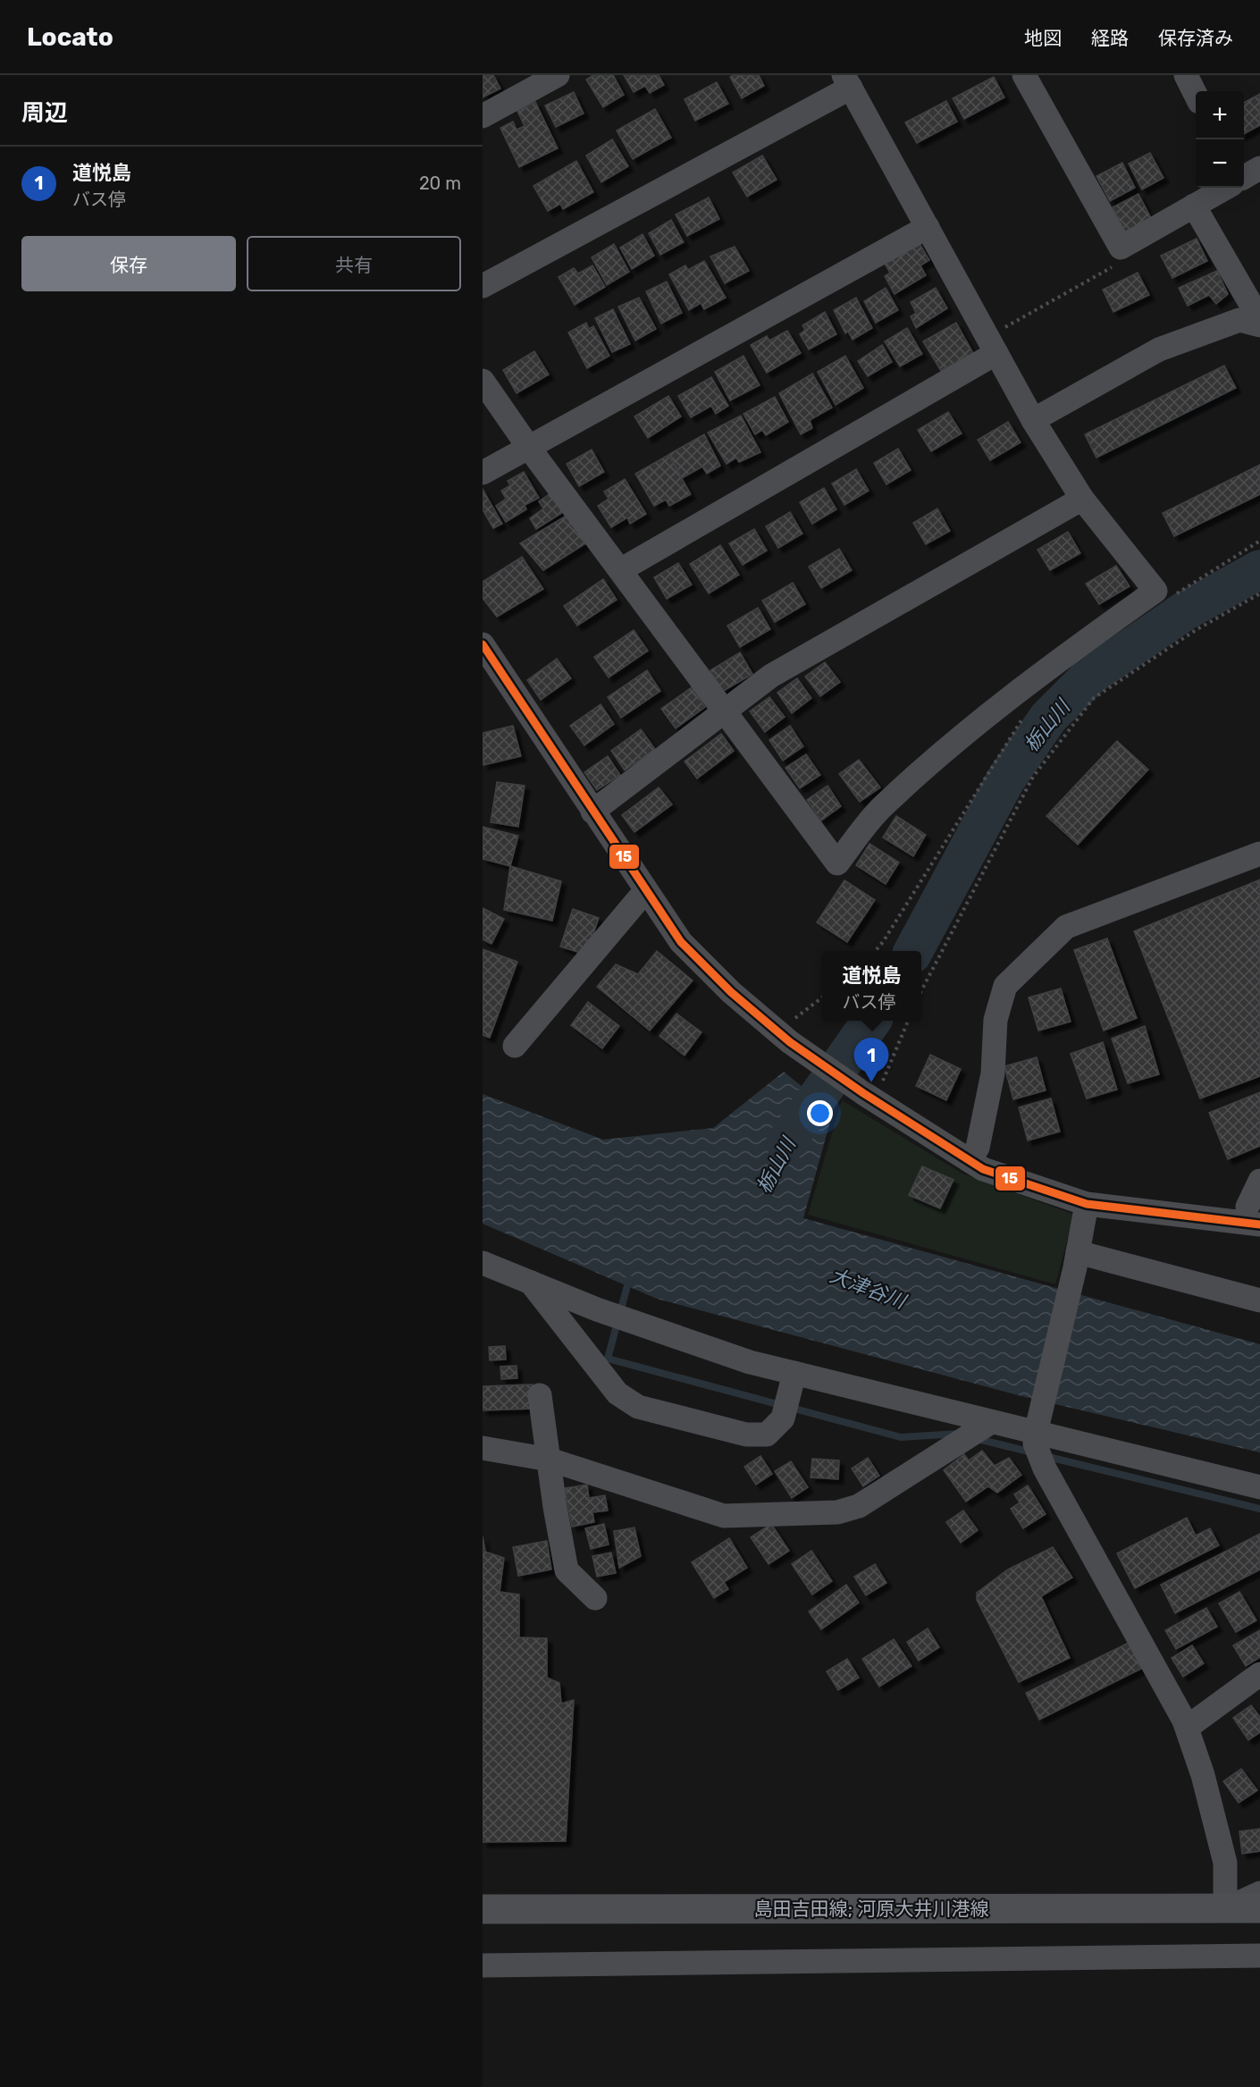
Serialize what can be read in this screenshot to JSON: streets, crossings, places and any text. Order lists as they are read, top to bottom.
{
  "streets": {
    "main road": ["島田吉田線; 河原大井川港線"]
  },
  "water": ["栃山川", "大津谷川"],
  "lines": ["transit line 15"],
  "page": {
    "header": "Locato",
    "nav": ["地図", "経路", "保存済み"],
    "heading": "周辺",
    "map_buttons": ["+", "−"],
    "list": [
      {
        "mark": "1",
        "name": "道悦島",
        "note": "バス停",
        "value": "20 m"
      }
    ],
    "buttons": ["保存", "共有"],
    "popup": ["道悦島", "バス停"],
    "pins": "1"
  }
}
